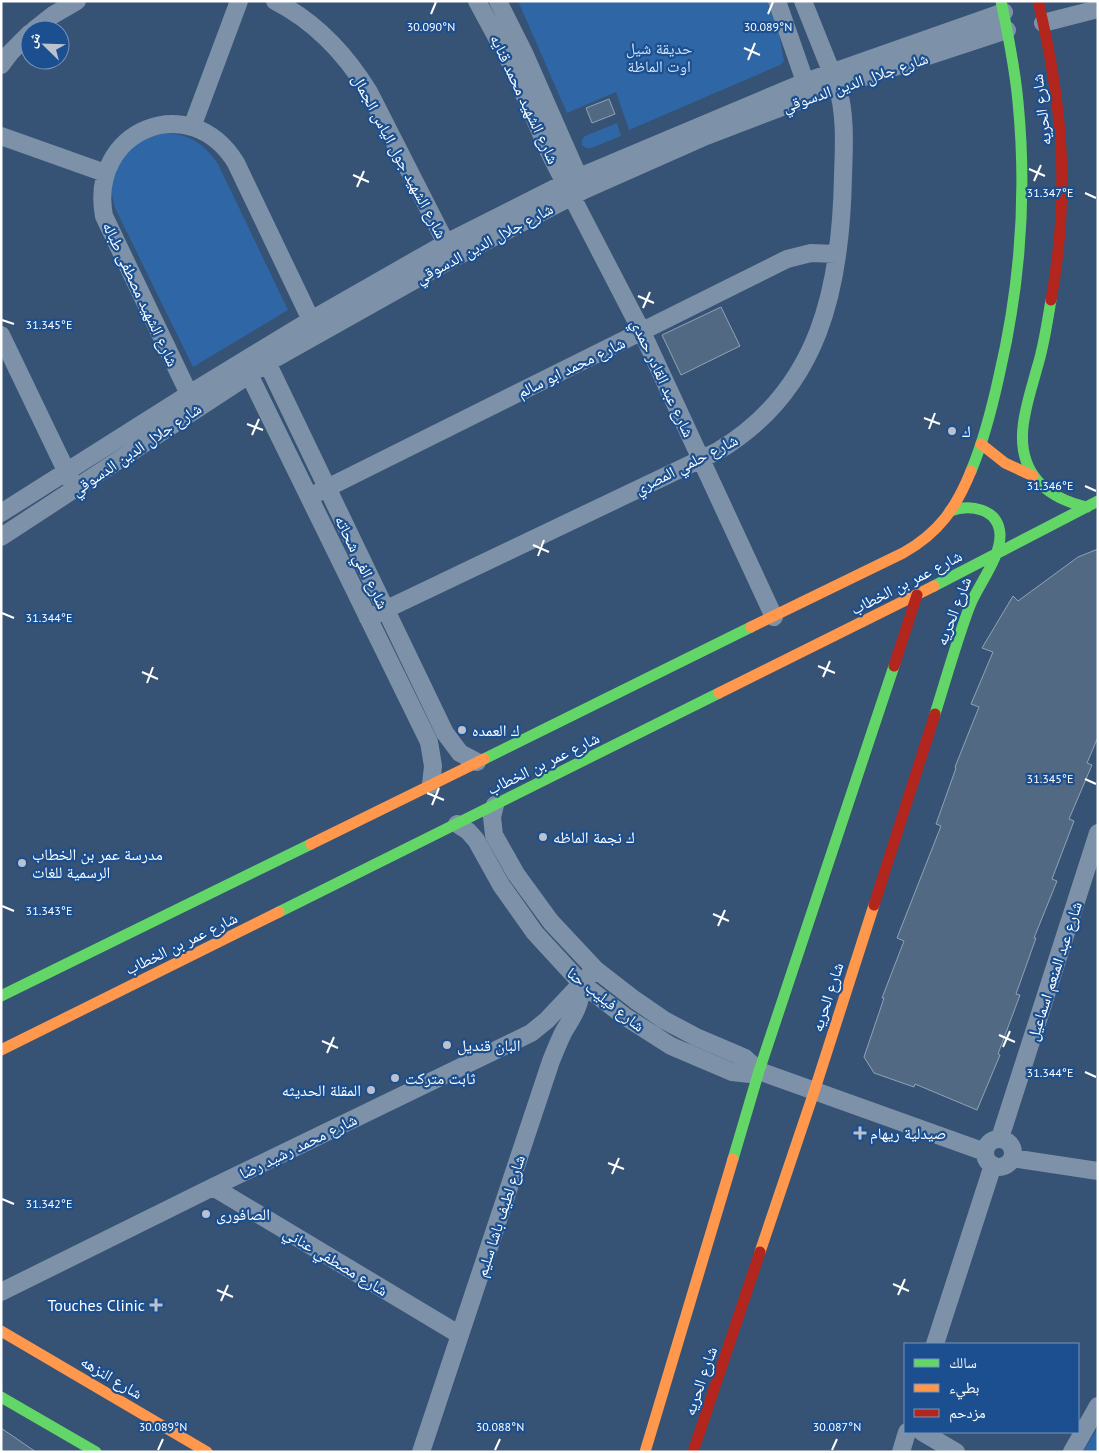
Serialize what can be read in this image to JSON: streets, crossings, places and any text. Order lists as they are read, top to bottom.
{
  "streets": {
    "street": [
      "شارع جلال الدين الدسوقي",
      "شارع الشهيد محمد قنايه",
      "شارع الحريه",
      "شارع الشهيد جول الياس الجمال",
      "شارع الشهيد مصطفى طباله",
      "شارع محمد ابو سالم",
      "شارع عبد القادر حمدي",
      "شارع حلمي المصري",
      "شارع الفي شحاته",
      "شارع عمر بن الخطاب",
      "شارع عبد المنعم اسماعيل",
      "شارع فيليب حنا",
      "شارع محمد رشيد رضا",
      "شارع لطيف باشا سليم",
      "شارع مصطفي عناني",
      "شارع النزهه"
    ]
  },
  "crossings": [
    ["شارع جلال الدين الدسوقي", "شارع الشهيد محمد قنايه"],
    ["شارع جلال الدين الدسوقي", "شارع الحريه"],
    ["شارع جلال الدين الدسوقي", "شارع الشهيد جول الياس الجمال"],
    ["شارع جلال الدين الدسوقي", "شارع الشهيد مصطفى طباله"],
    ["شارع جلال الدين الدسوقي", "شارع عبد القادر حمدي"],
    ["شارع جلال الدين الدسوقي", "شارع حلمي المصري"],
    ["شارع جلال الدين الدسوقي", "شارع الفي شحاته"],
    ["شارع الشهيد محمد قنايه", "شارع عبد القادر حمدي"],
    ["شارع الحريه", "شارع عمر بن الخطاب"],
    ["شارع الحريه", "شارع فيليب حنا"],
    ["شارع محمد ابو سالم", "شارع عبد القادر حمدي"],
    ["شارع محمد ابو سالم", "شارع حلمي المصري"],
    ["شارع محمد ابو سالم", "شارع الفي شحاته"],
    ["شارع عبد القادر حمدي", "شارع حلمي المصري"],
    ["شارع عبد القادر حمدي", "شارع عمر بن الخطاب"],
    ["شارع حلمي المصري", "شارع الفي شحاته"],
    ["شارع الفي شحاته", "شارع عمر بن الخطاب"],
    ["شارع عمر بن الخطاب", "شارع فيليب حنا"],
    ["شارع عبد المنعم اسماعيل", "شارع فيليب حنا"],
    ["شارع فيليب حنا", "شارع محمد رشيد رضا"],
    ["شارع فيليب حنا", "شارع لطيف باشا سليم"],
    ["شارع محمد رشيد رضا", "شارع لطيف باشا سليم"],
    ["شارع محمد رشيد رضا", "شارع مصطفي عناني"],
    ["شارع لطيف باشا سليم", "شارع مصطفي عناني"]
  ],
  "parks": ["حديقة شيل اوت الماظة"],
  "places": {
    "other": [
      "ك",
      "ك العمده",
      "ك نجمة الماظه",
      "مدرسة عمر بن الخطاب الرسمية للغات",
      "البان قنديل",
      "ثابت متركت",
      "المقلة الحديثه",
      "الصافورى"
    ],
    "health": ["صيدلية ريهام", "Touches Clinic"]
  },
  "legend": ["سالك", "بطيء", "مزدحم"],
  "north": "top left",
  "coordinates": [
    "30.090°N",
    "30.089°N",
    "31.347°E",
    "31.345°E",
    "31.346°E",
    "31.344°E",
    "31.343°E",
    "31.342°E",
    "30.088°N",
    "30.087°N"
  ]
}
